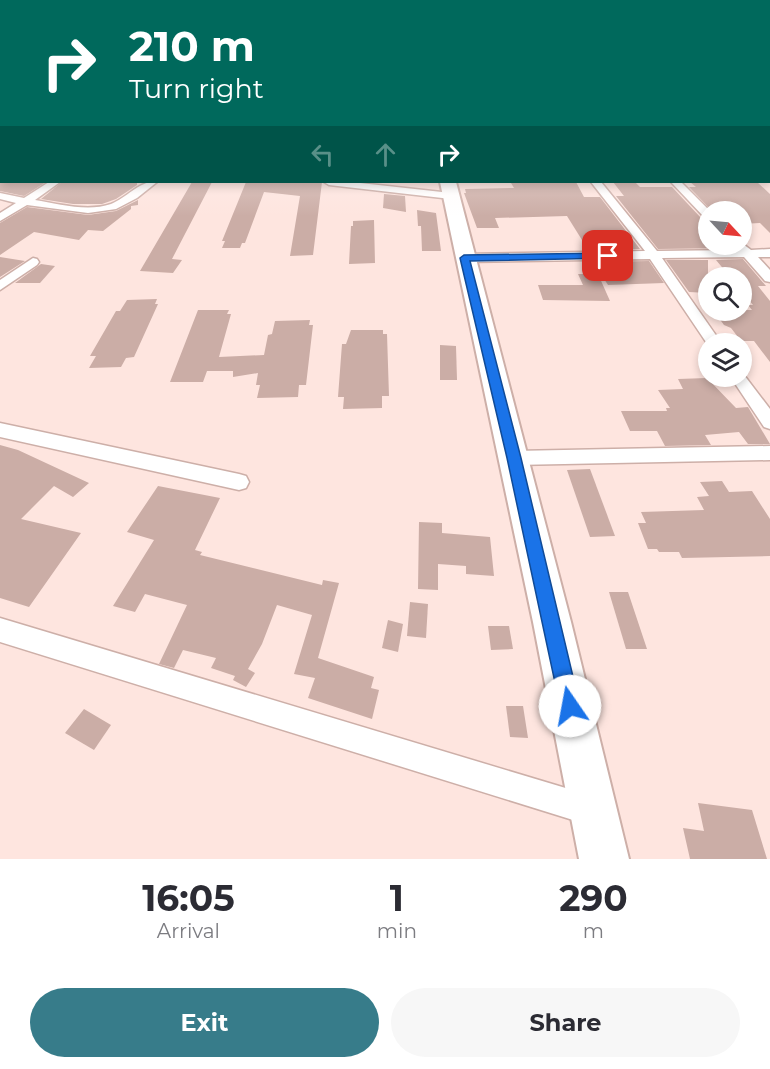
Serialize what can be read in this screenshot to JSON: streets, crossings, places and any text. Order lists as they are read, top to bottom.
{
  "north": "bottom right",
  "page": {
    "turn": ["210 m", "Turn right"],
    "eta": [
      "16:05",
      "Arrival",
      "1",
      "min",
      "290",
      "m"
    ],
    "buttons": ["Exit", "Share"]
  }
}
